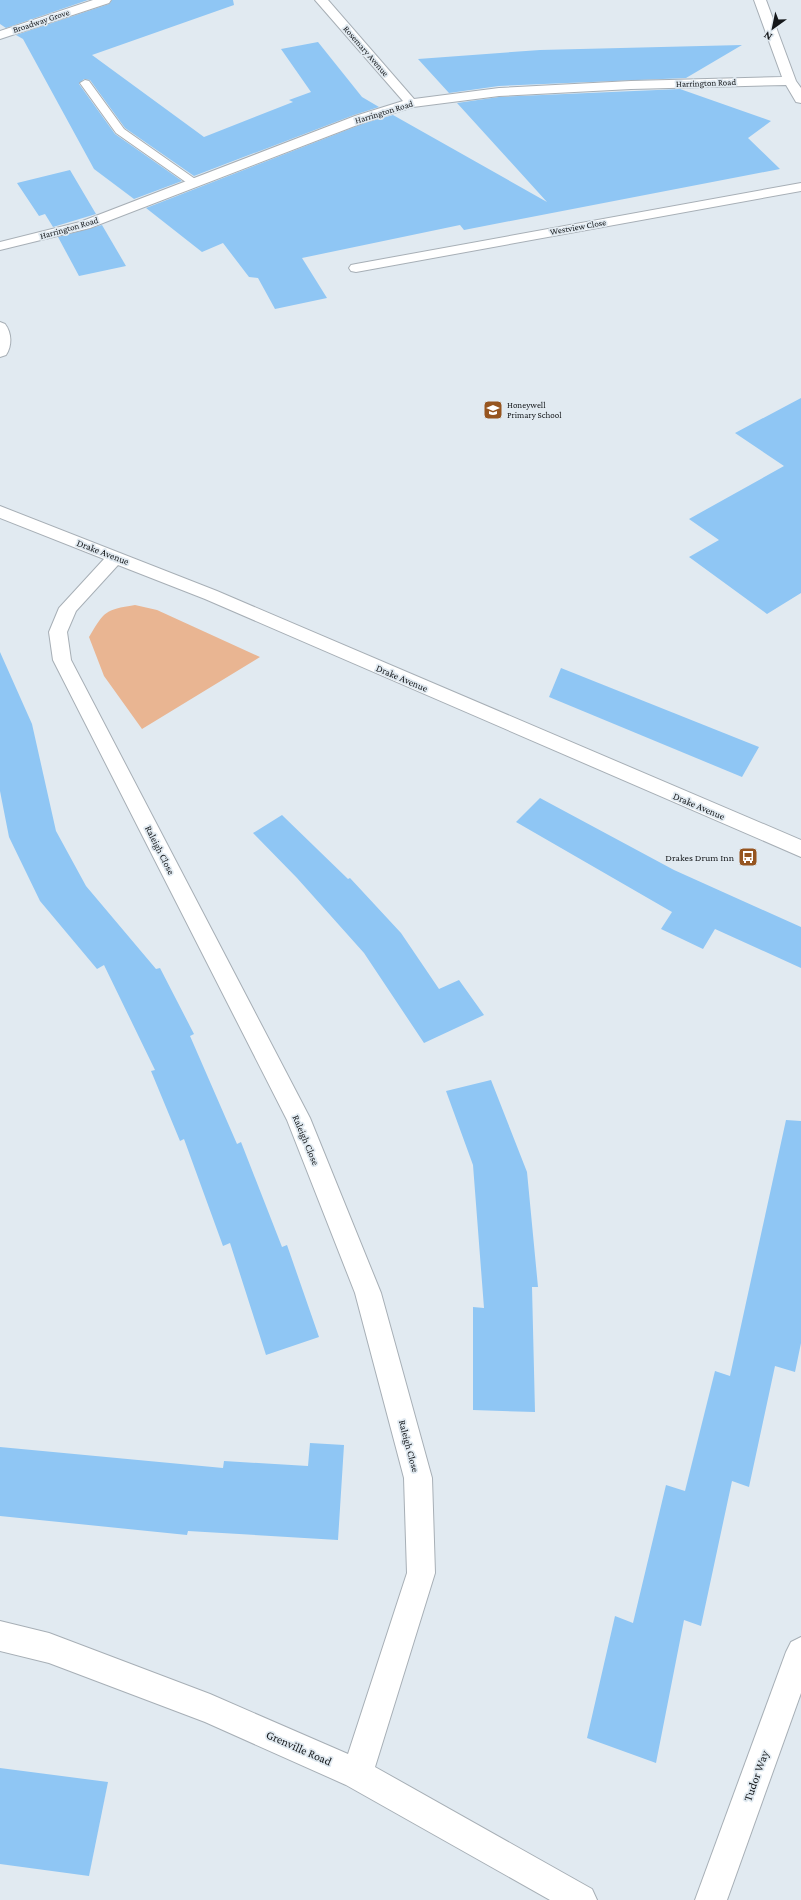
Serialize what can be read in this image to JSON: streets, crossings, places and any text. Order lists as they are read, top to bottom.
{
  "streets": {
    "street": [
      "Broadway Grove",
      "Rosemary Avenue",
      "Harrington Road",
      "Westview Close",
      "Drake Avenue",
      "Raleigh Close",
      "Grenville Road",
      "Tudor Way"
    ]
  },
  "crossings": [
    ["Rosemary Avenue", "Harrington Road"],
    ["Drake Avenue", "Raleigh Close"],
    ["Raleigh Close", "Grenville Road"]
  ],
  "places": {
    "school or university": ["Honeywell Primary School"],
    "bus stop": ["Drakes Drum Inn"]
  },
  "north": "bottom left"
}
